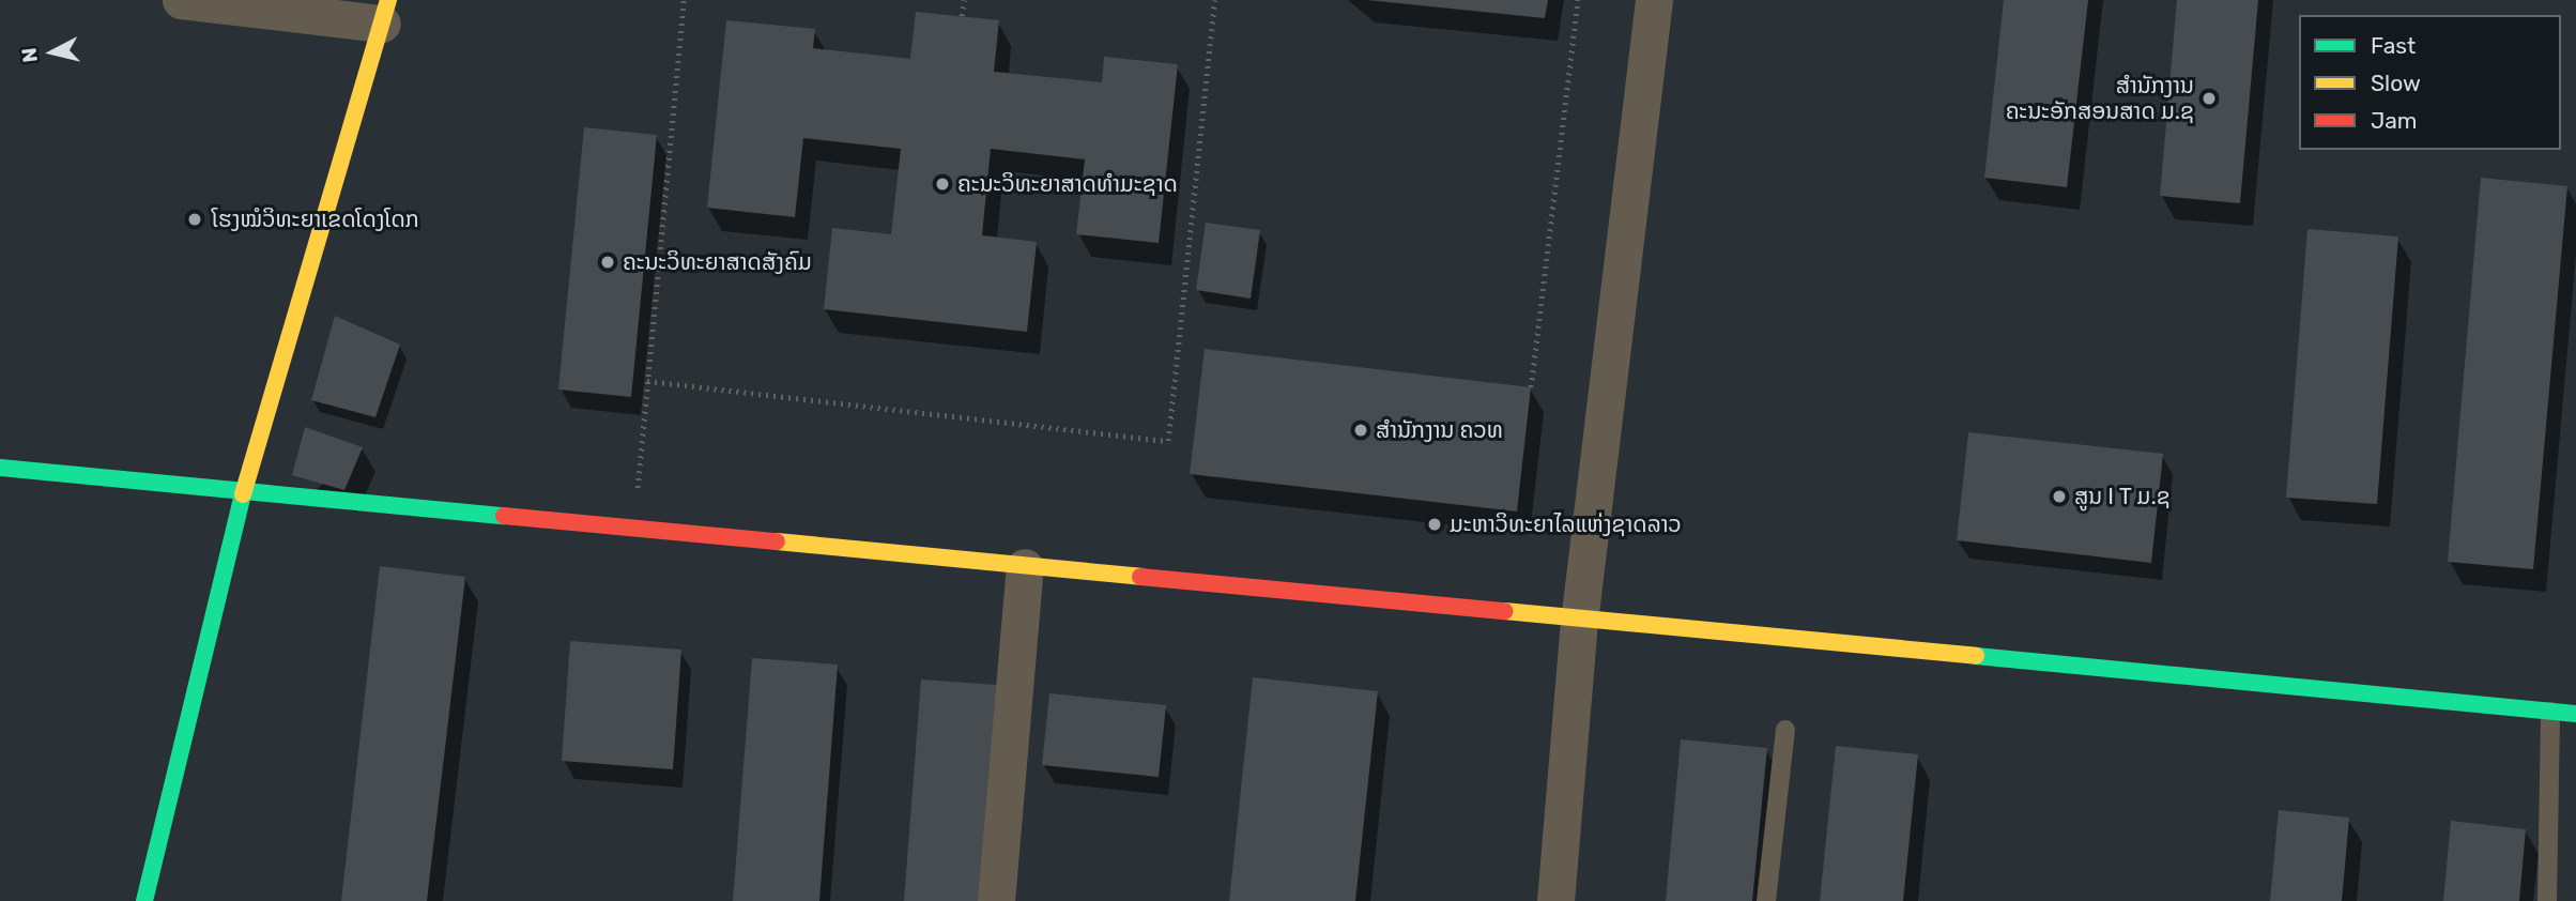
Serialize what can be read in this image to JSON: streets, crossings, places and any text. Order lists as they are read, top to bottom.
{
  "places": [
    "ສໍານັກງານ ຄະນະອັກສອນສາດ ມ.ຊ",
    "ຄະນະວິທະຍາສາດທຳມະຊາດ",
    "ໂຮງໝໍວິທະຍາເຂດໂດງໂດກ",
    "ຄະນະວິທະຍາສາດສັງຄົມ",
    "ສຳນັກງານ ຄວທ",
    "ສູນ I T ມ.ຊ",
    "ມະຫາວິທະຍາໄລແຫ່ງຊາດລາວ"
  ],
  "legend": ["Fast", "Slow", "Jam"],
  "north": "left"
}
